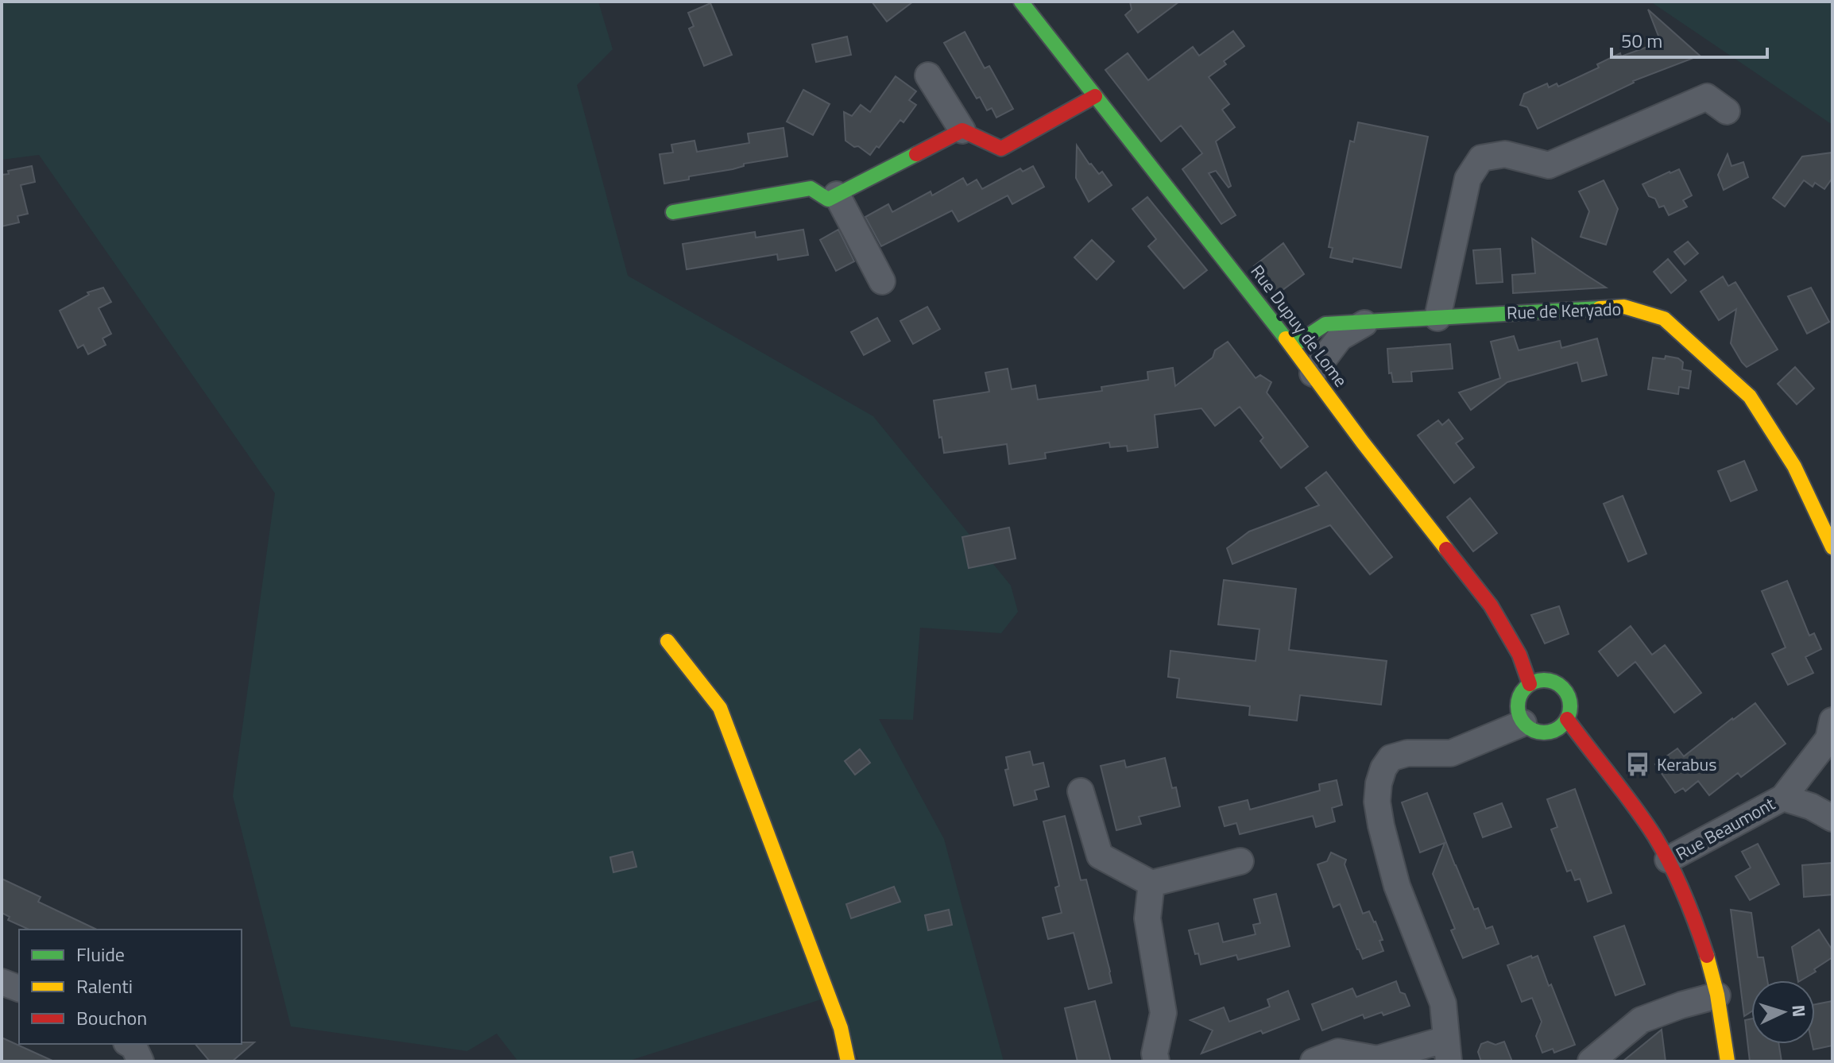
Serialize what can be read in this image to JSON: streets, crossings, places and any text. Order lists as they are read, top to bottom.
{
  "streets": {
    "street": ["Rue de Keryado", "Rue Dupuy de Lome", "Rue Beaumont"]
  },
  "crossings": [
    ["Rue de Keryado", "Rue Dupuy de Lome"]
  ],
  "places": {
    "bus stop": ["Kerabus"]
  },
  "legend": ["Fluide", "Ralenti", "Bouchon"],
  "scale_bar": "50 m",
  "north": "right"
}
